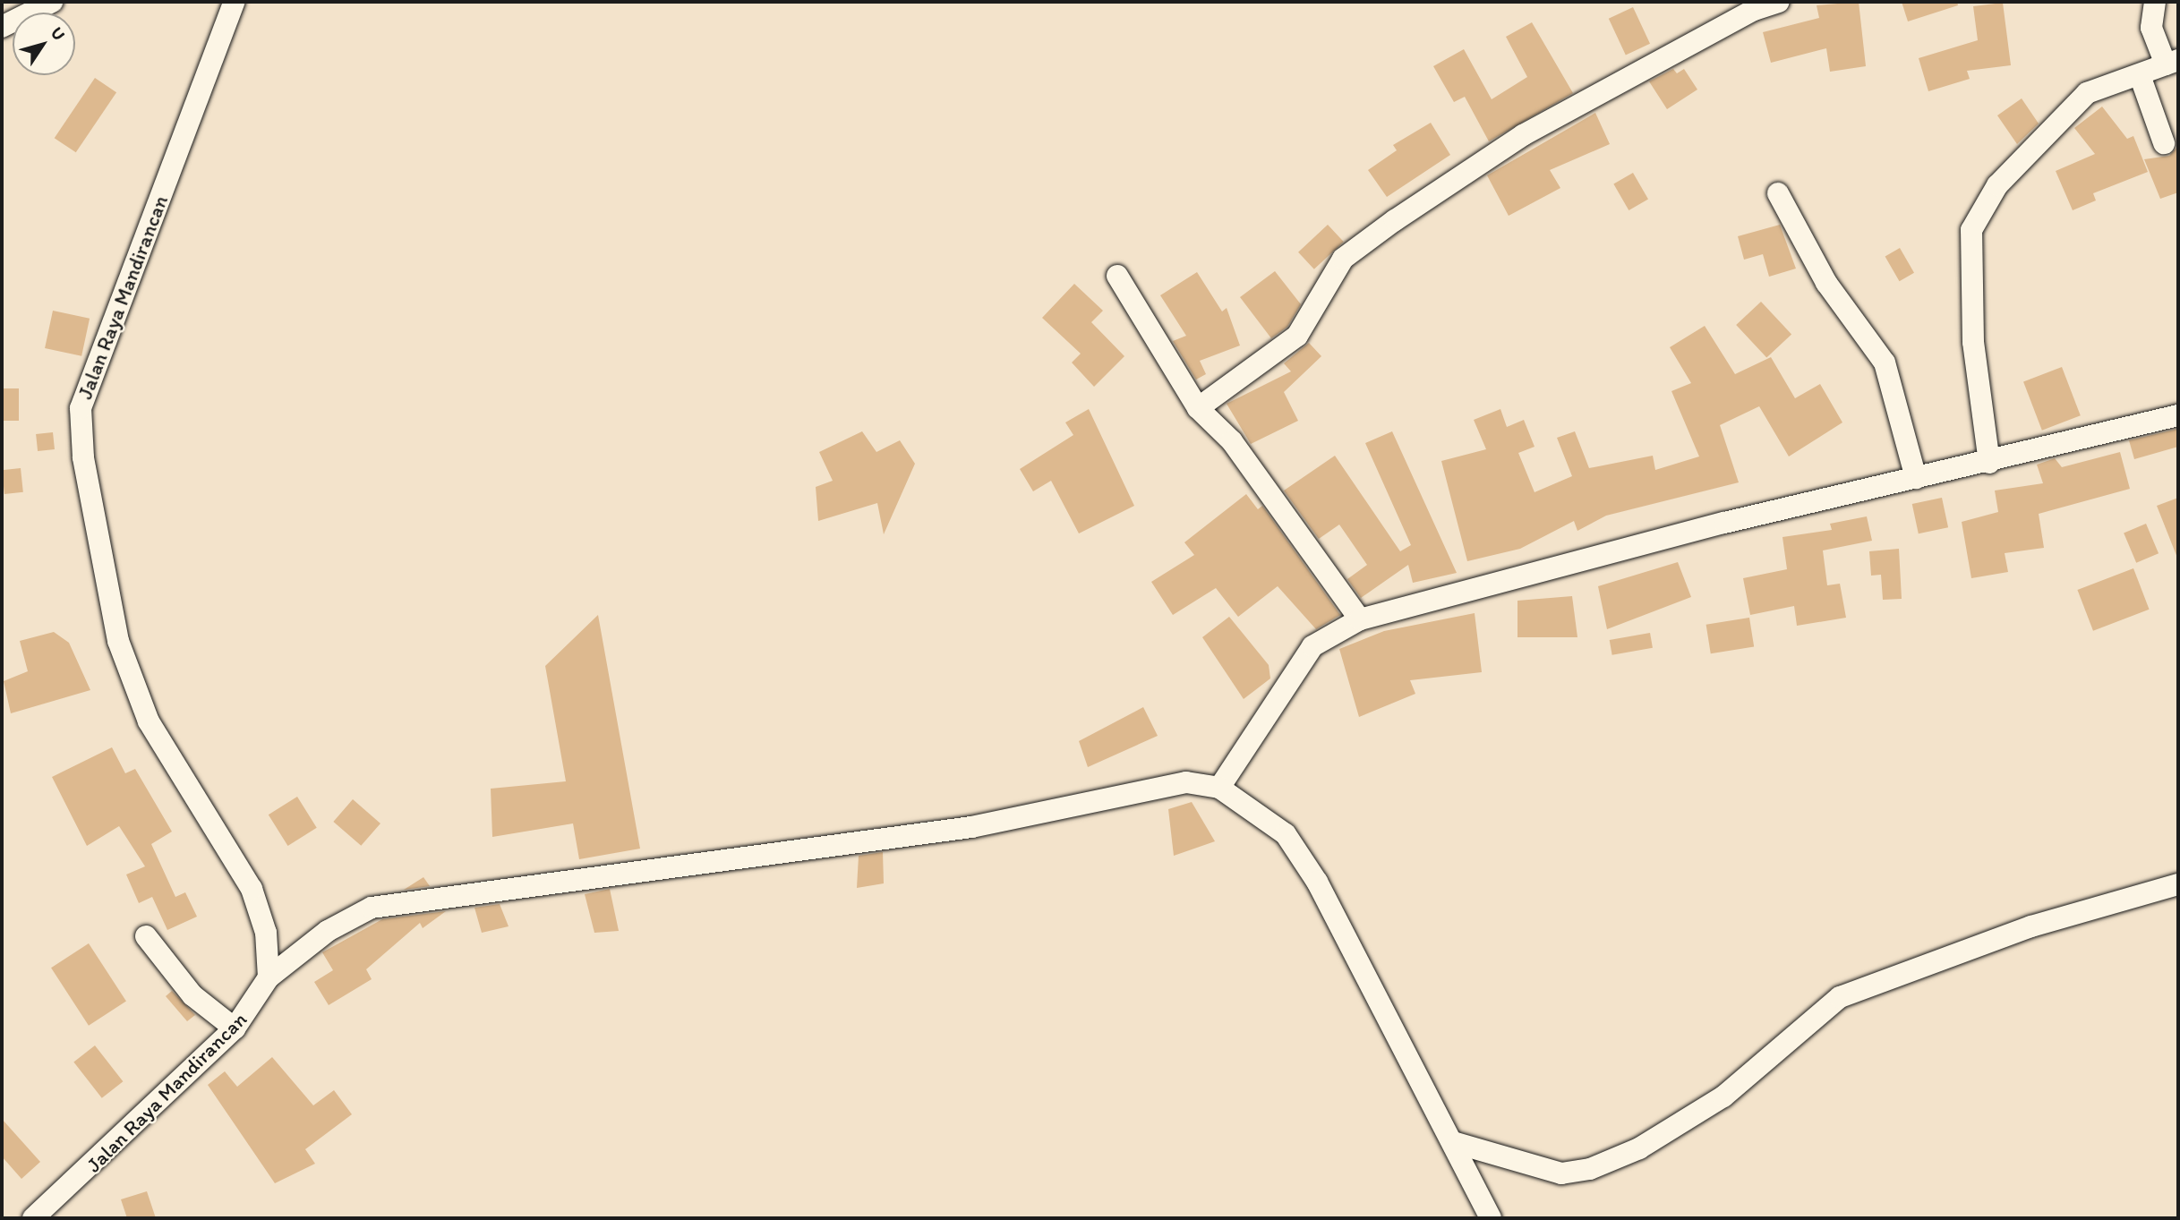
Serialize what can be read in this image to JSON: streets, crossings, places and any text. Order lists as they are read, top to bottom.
{
  "streets": {
    "street": ["Jalan Raya Mandirancan"]
  },
  "north": "top right"
}
